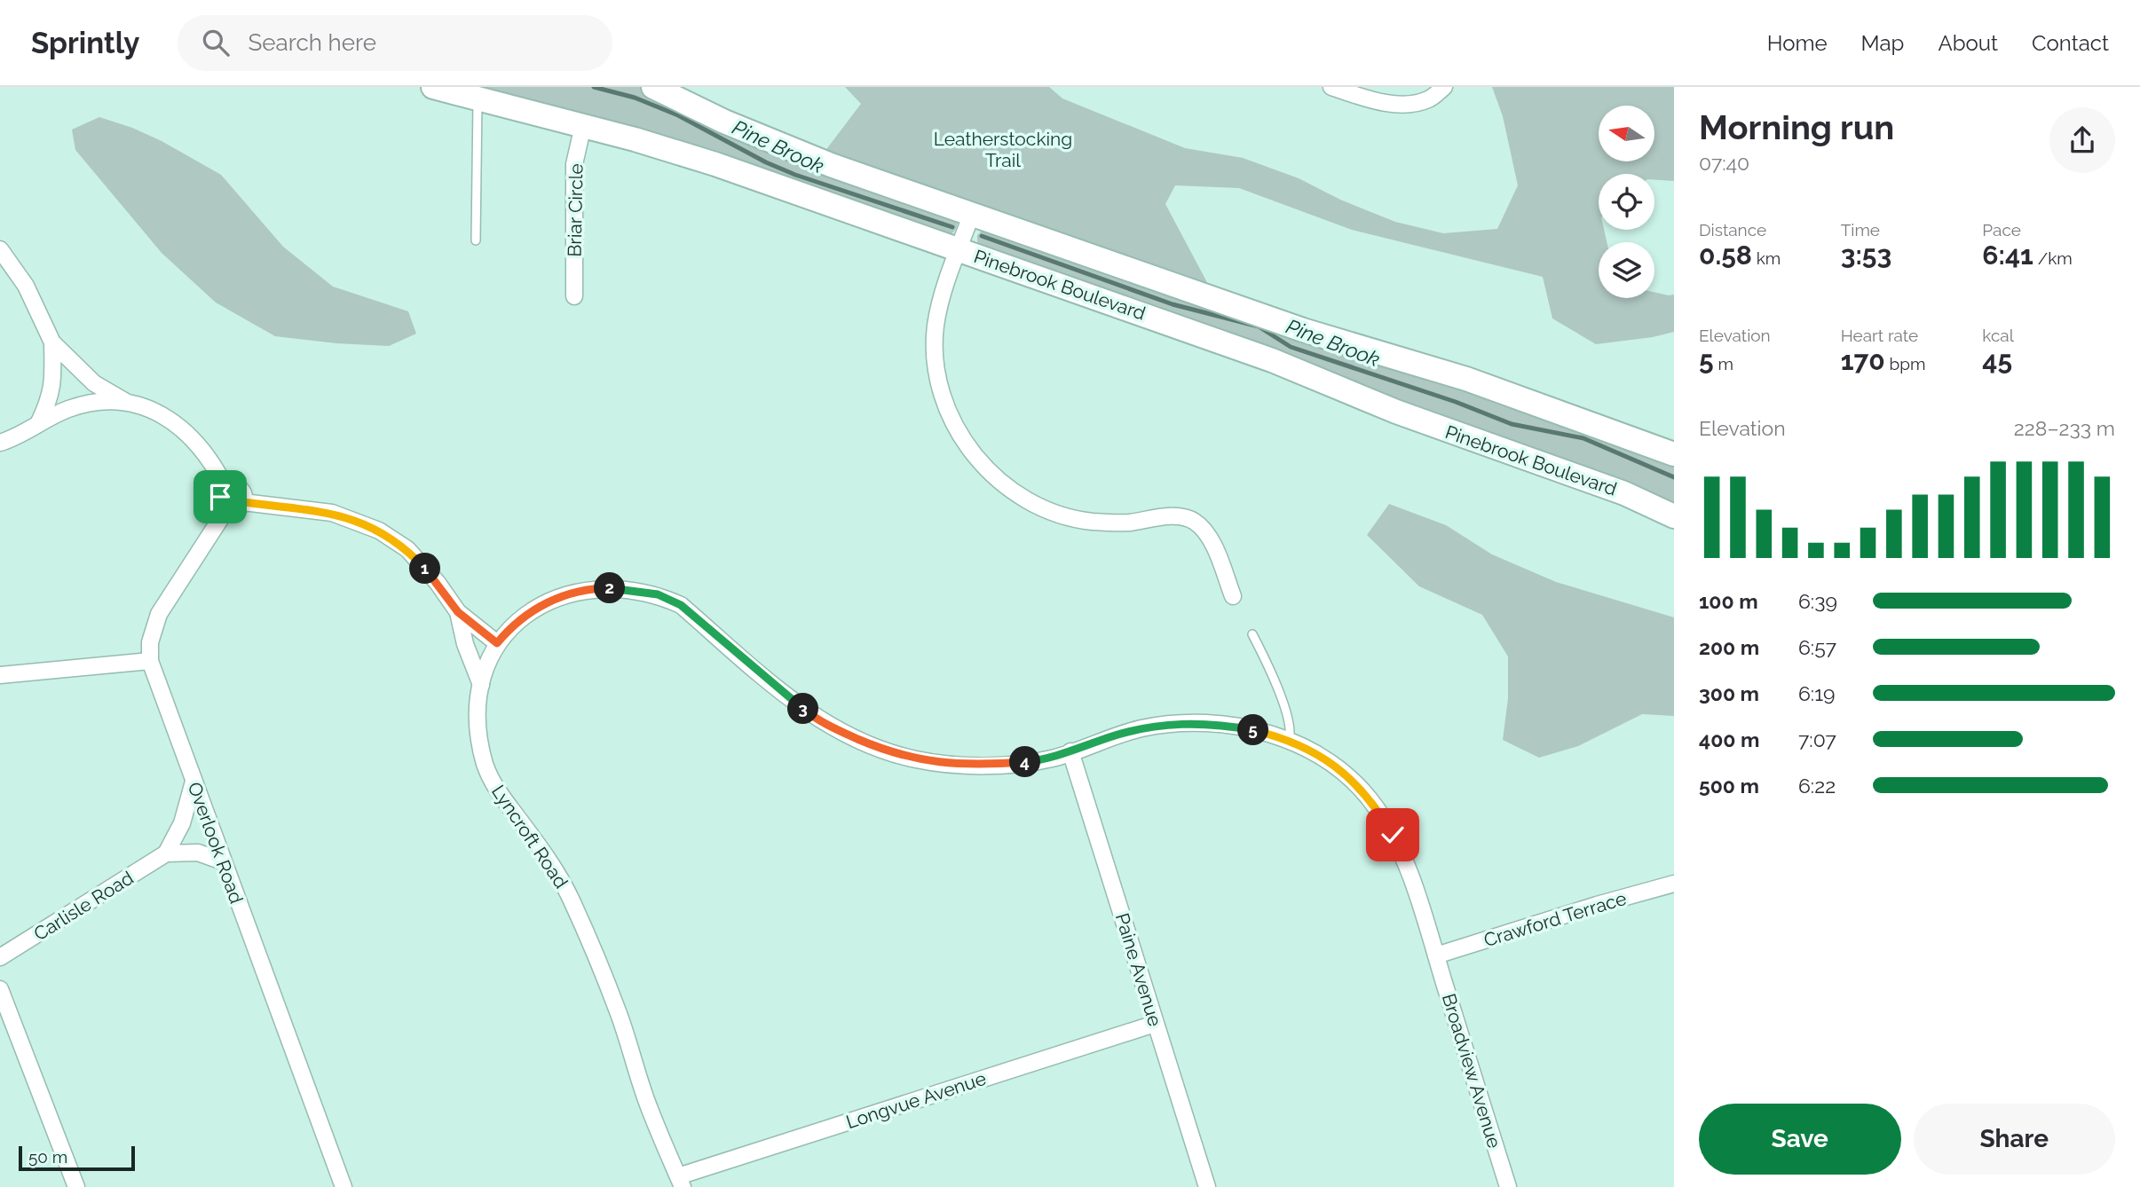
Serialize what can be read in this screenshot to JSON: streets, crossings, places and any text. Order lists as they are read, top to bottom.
{
  "streets": {
    "street": [
      "Briar Circle",
      "Pinebrook Boulevard",
      "Lyncroft Road",
      "Overlook Road",
      "Carlisle Road",
      "Crawford Terrace",
      "Paine Avenue",
      "Broadview Avenue",
      "Longvue Avenue"
    ]
  },
  "crossings": [
    ["Briar Circle", "Pinebrook Boulevard"],
    ["Lyncroft Road", "Crawford Terrace"],
    ["Lyncroft Road", "Paine Avenue"],
    ["Lyncroft Road", "Broadview Avenue"],
    ["Lyncroft Road", "Longvue Avenue"],
    ["Crawford Terrace", "Broadview Avenue"],
    ["Paine Avenue", "Longvue Avenue"]
  ],
  "water": ["Pine Brook"],
  "parks": ["Leatherstocking Trail"],
  "scale_bar": "50 m",
  "north": "left",
  "page": {
    "header": "Sprintly",
    "search": "Search here",
    "nav": [
      "Home",
      "Map",
      "About",
      "Contact"
    ],
    "heading": ["Morning run", "07:40"],
    "stats": [
      ["Distance", "0.58 km"],
      ["Time", "3:53"],
      ["Pace", "6:41 /km"],
      ["Elevation", "5 m"],
      ["Heart rate", "170 bpm"],
      ["kcal", "45"]
    ],
    "chart": ["Elevation", "228–233 m"],
    "pins": [
      "1",
      "2",
      "3",
      "5",
      "4"
    ],
    "list": [
      {
        "name": "100 m",
        "note": "6:39"
      },
      {
        "name": "200 m",
        "note": "6:57"
      },
      {
        "name": "300 m",
        "note": "6:19"
      },
      {
        "name": "400 m",
        "note": "7:07"
      },
      {
        "name": "500 m",
        "note": "6:22"
      }
    ],
    "buttons": ["Save", "Share"],
    "scale": "50 m"
  }
}
